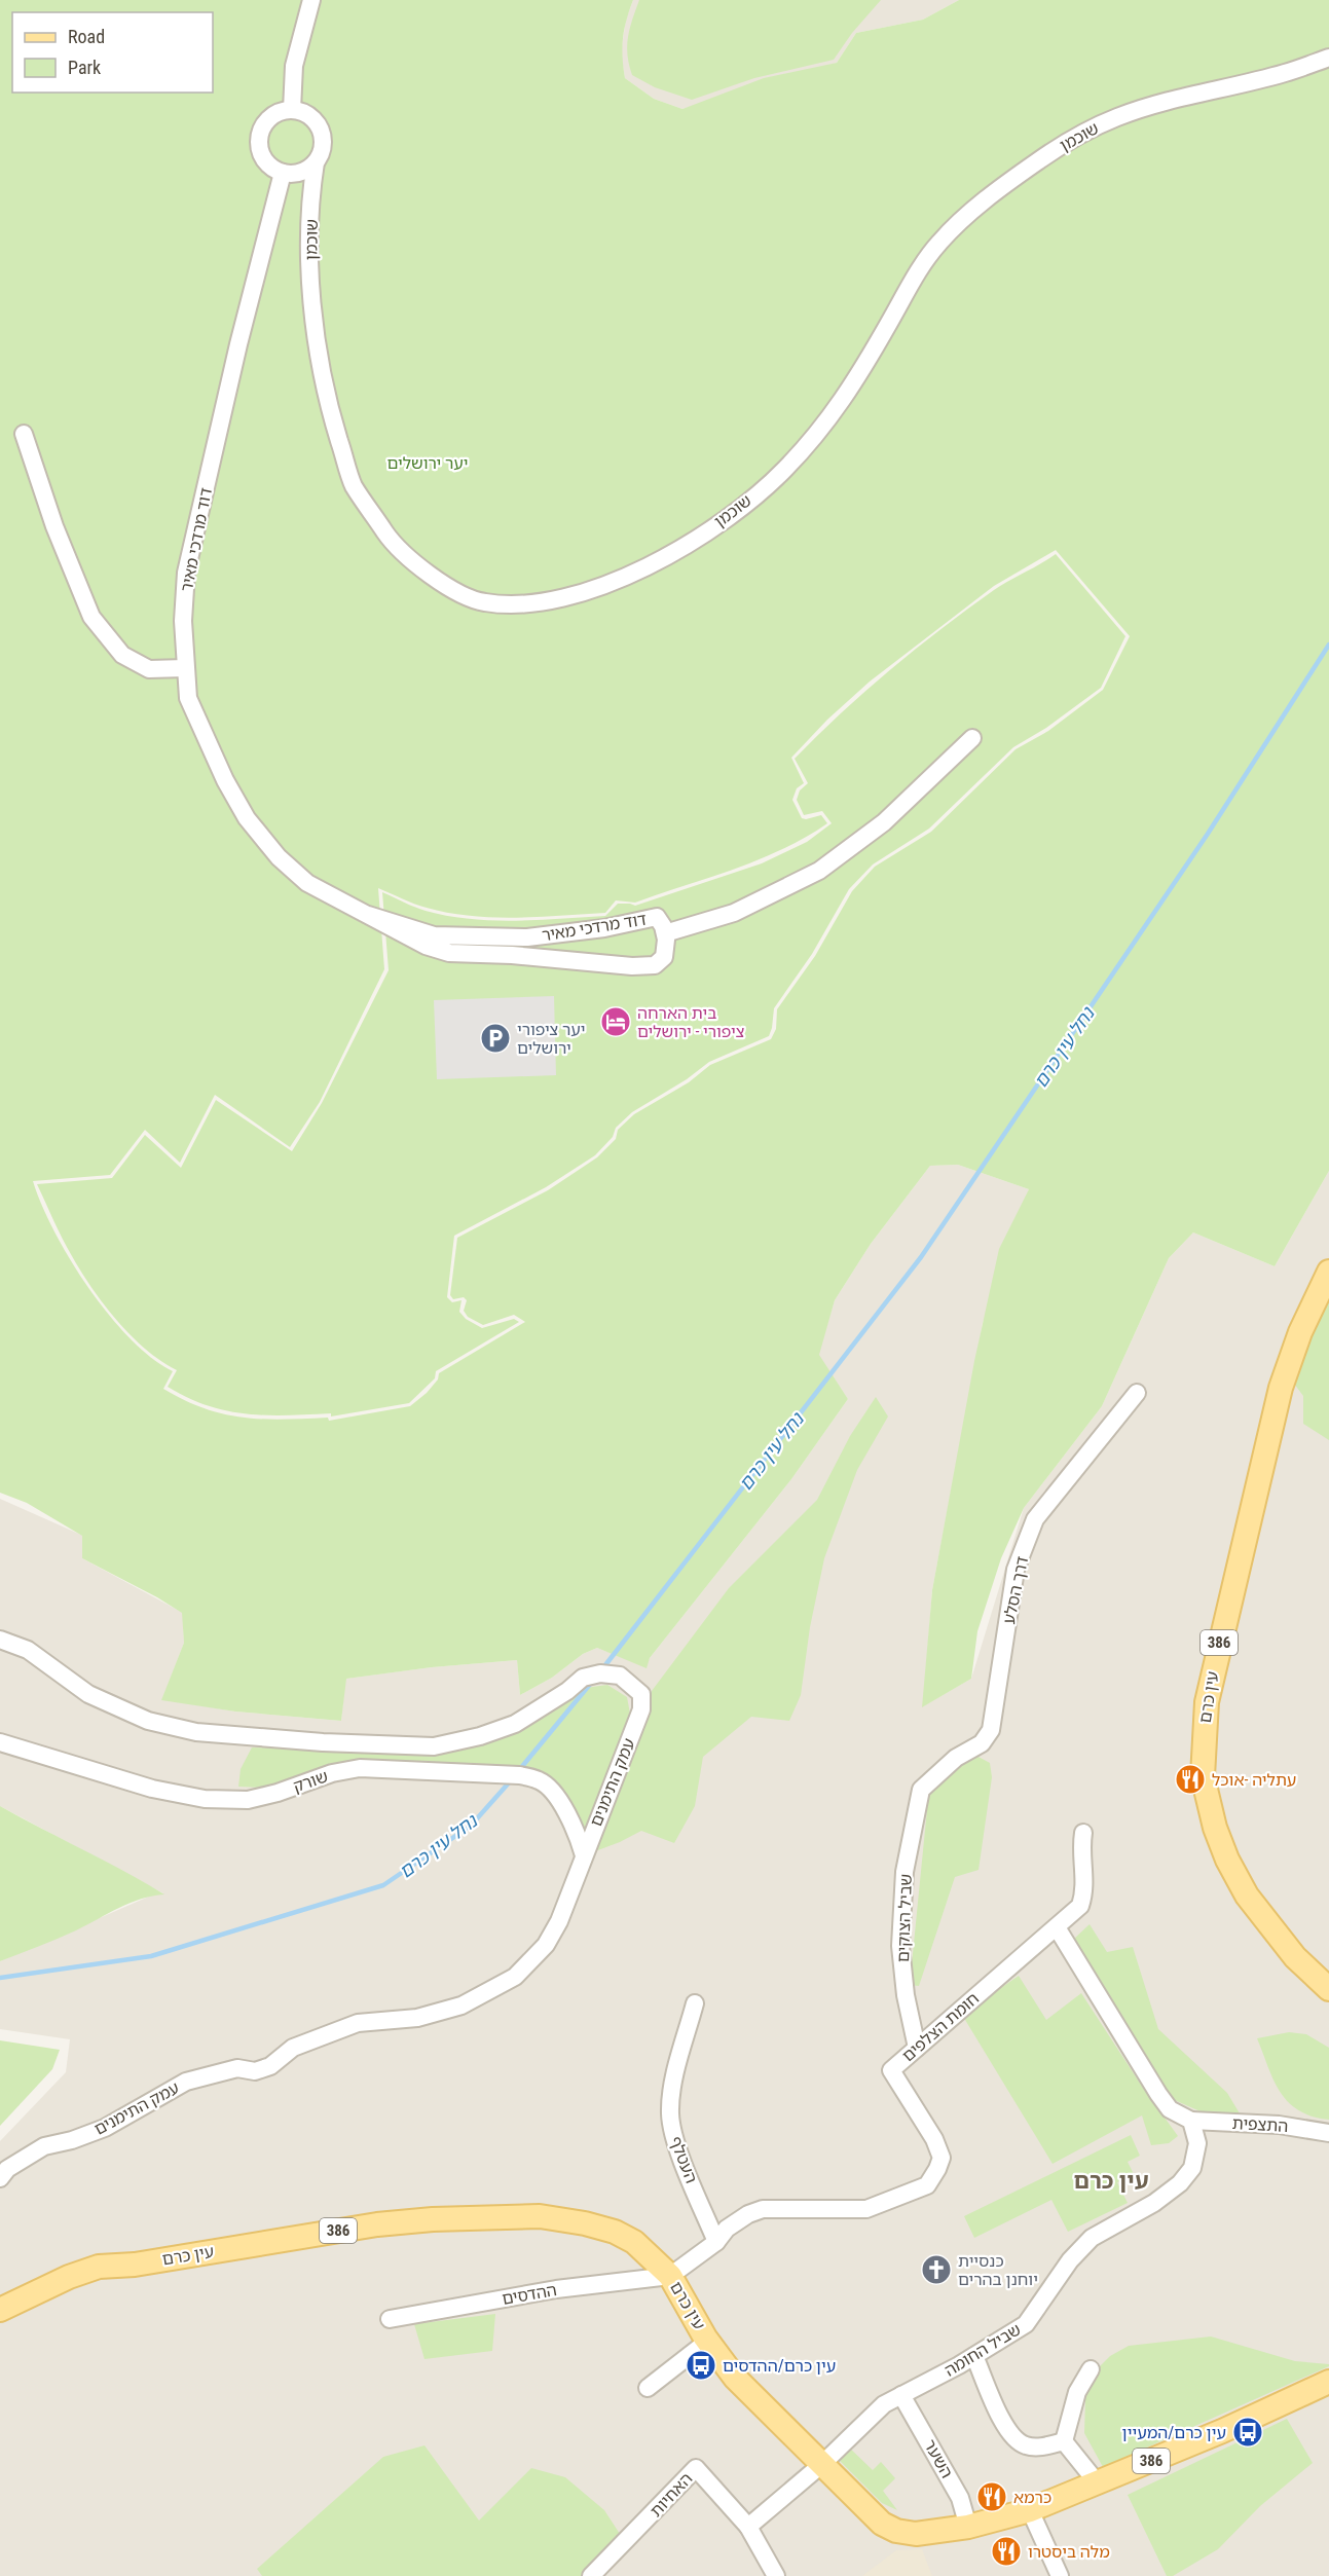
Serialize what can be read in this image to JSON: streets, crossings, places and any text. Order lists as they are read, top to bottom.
{
  "streets": {
    "main road": ["386", "עין כרם"],
    "street": [
      "שוכמן",
      "דוד מרדכי מאיר",
      "דרך הסלע",
      "שורק",
      "עמק התימנים",
      "שביל הצוקים",
      "חומת הצלפים",
      "התצפית",
      "העטלף",
      "ההדסים",
      "שביל החומה",
      "השער",
      "האחיות"
    ]
  },
  "crossings": [
    ["שוכמן", "דוד מרדכי מאיר"],
    ["דרך הסלע", "שביל הצוקים"],
    ["עין כרם", "חומת הצלפים"],
    ["עין כרם", "ההדסים"],
    ["עין כרם", "שביל החומה"],
    ["עין כרם", "השער"],
    ["שורק", "עמק התימנים"],
    ["שביל הצוקים", "חומת הצלפים"],
    ["חומת הצלפים", "העטלף"],
    ["חומת הצלפים", "ההדסים"],
    ["התצפית", "שביל החומה"],
    ["שביל החומה", "השער"]
  ],
  "districts": ["עין כרם"],
  "water": ["נחל עין כרם"],
  "parks": ["יער ירושלים"],
  "places": {
    "hotel": ["בית הארחה ציפורי - ירושלים"],
    "parking": ["יער ציפורי ירושלים"],
    "restaurant": ["עתליה -אוכל", "כרמא", "מלה ביסטרו"],
    "church": ["כנסיית יוחנן בהרים"],
    "bus stop": ["עין כרם/ההדסים", "עין כרם/המעיין"]
  },
  "legend": ["Road", "Park"]
}
